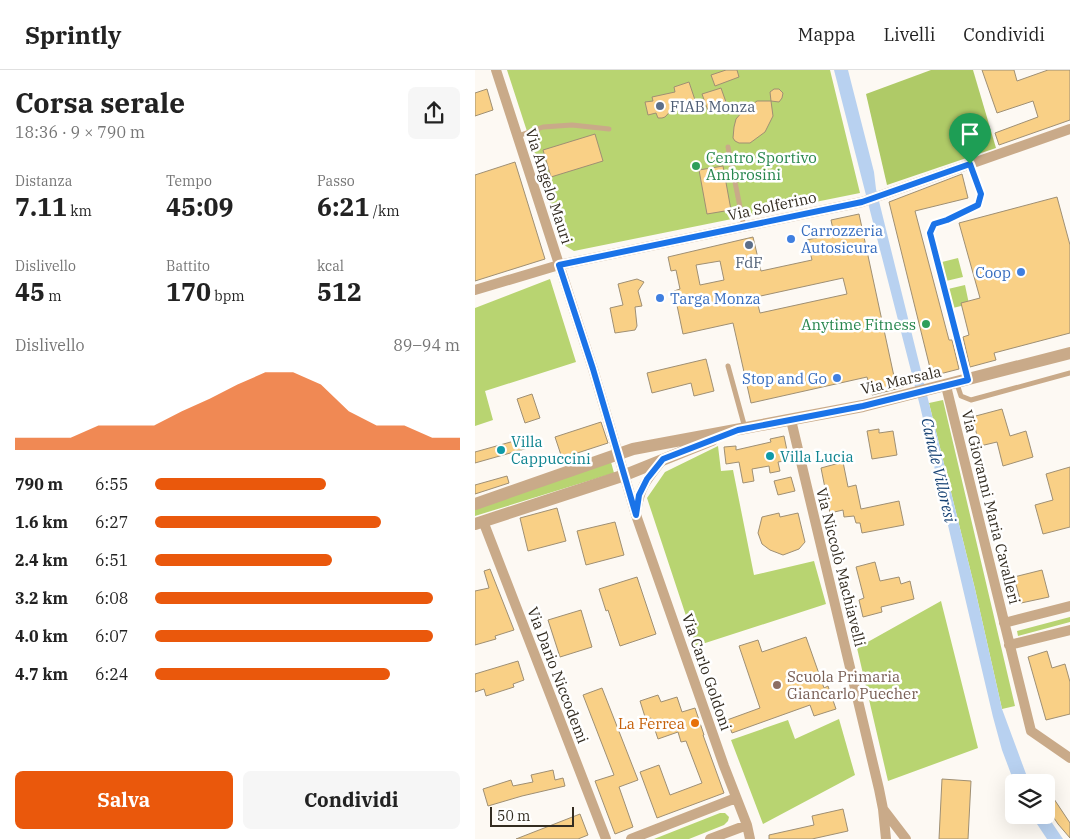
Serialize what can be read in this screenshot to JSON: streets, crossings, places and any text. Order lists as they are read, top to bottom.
{
  "streets": {
    "street": [
      "Via Angelo Mauri",
      "Via Solferino",
      "Via Marsala",
      "Via Giovanni Maria Cavalleri",
      "Via Niccolò Machiavelli",
      "Via Carlo Goldoni",
      "Via Dario Niccodemi"
    ]
  },
  "crossings": [
    ["Via Angelo Mauri", "Via Solferino"],
    ["Via Angelo Mauri", "Via Marsala"],
    ["Via Angelo Mauri", "Via Carlo Goldoni"],
    ["Via Marsala", "Via Giovanni Maria Cavalleri"],
    ["Via Marsala", "Via Niccolò Machiavelli"],
    ["Via Marsala", "Via Carlo Goldoni"],
    ["Via Marsala", "Via Dario Niccodemi"]
  ],
  "water": ["Canale Villoresi"],
  "places": [
    "FIAB Monza",
    "Centro Sportivo Ambrosini",
    "Carrozzeria Autosicura",
    "FdF",
    "Coop",
    "Targa Monza",
    "Anytime Fitness",
    "Stop and Go",
    "Villa Cappuccini",
    "Villa Lucia",
    "Scuola Primaria Giancarlo Puecher",
    "La Ferrea"
  ],
  "scale_bar": "50 m",
  "page": {
    "header": "Sprintly",
    "nav": ["Mappa", "Livelli", "Condividi"],
    "heading": ["Corsa serale", "18:36 · 9 × 790 m"],
    "stats": [
      ["Distanza", "7.11 km"],
      ["Tempo", "45:09"],
      ["Passo", "6:21 /km"],
      ["Dislivello", "45 m"],
      ["Battito", "170 bpm"],
      ["kcal", "512"]
    ],
    "chart": ["Dislivello", "89–94 m"],
    "list": [
      {
        "name": "790 m",
        "note": "6:55"
      },
      {
        "name": "1.6 km",
        "note": "6:27"
      },
      {
        "name": "2.4 km",
        "note": "6:51"
      },
      {
        "name": "3.2 km",
        "note": "6:08"
      },
      {
        "name": "4.0 km",
        "note": "6:07"
      },
      {
        "name": "4.7 km",
        "note": "6:24"
      }
    ],
    "buttons": ["Salva", "Condividi"],
    "scale": "50 m"
  }
}
